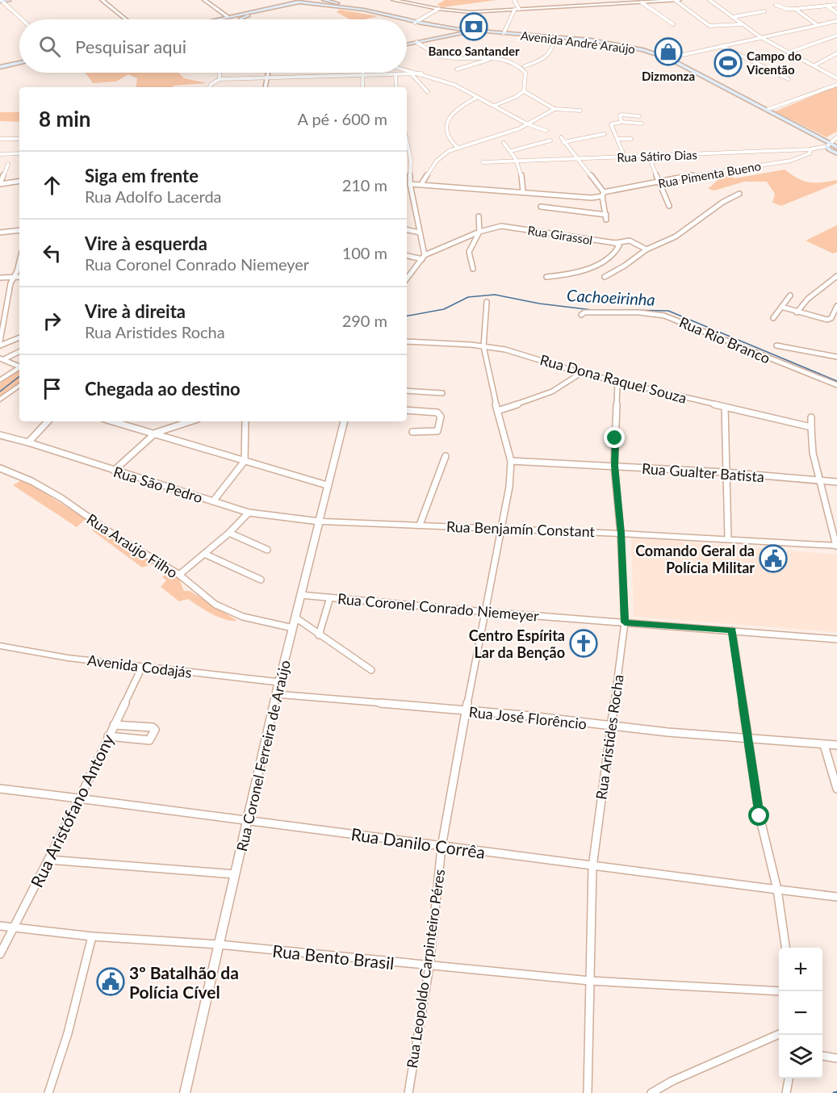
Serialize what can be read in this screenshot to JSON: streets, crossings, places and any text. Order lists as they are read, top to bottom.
{
  "streets": {
    "main road": ["Avenida André Araújo"],
    "street": [
      "Rua Sátiro Dias",
      "Rua Pimenta Bueno",
      "Rua Girassol",
      "Rua Rio Branco",
      "Rua Dona Raquel Souza",
      "Rua Gualter Batista",
      "Rua São Pedro",
      "Rua Benjamín Constant",
      "Rua Araújo Filho",
      "Rua Coronel Conrado Niemeyer",
      "Avenida Codajás",
      "Rua José Florêncio",
      "Rua Aristides Rocha",
      "Rua Coronel Ferreira de Araújo",
      "Rua Aristófano Antony",
      "Rua Danilo Corrêa",
      "Rua Bento Brasil",
      "Rua Leopoldo Carpinteiro Péres"
    ]
  },
  "crossings": [
    ["Avenida André Araújo", "Rua Sátiro Dias"],
    ["Rua Sátiro Dias", "Rua Pimenta Bueno"],
    ["Rua Dona Raquel Souza", "Rua Aristides Rocha"],
    ["Rua Dona Raquel Souza", "Rua Leopoldo Carpinteiro Péres"],
    ["Rua Gualter Batista", "Rua Aristides Rocha"],
    ["Rua Gualter Batista", "Rua Leopoldo Carpinteiro Péres"],
    ["Rua São Pedro", "Rua Benjamín Constant"],
    ["Rua São Pedro", "Rua Coronel Ferreira de Araújo"],
    ["Rua Benjamín Constant", "Rua Aristides Rocha"],
    ["Rua Benjamín Constant", "Rua Coronel Ferreira de Araújo"],
    ["Rua Benjamín Constant", "Rua Leopoldo Carpinteiro Péres"],
    ["Rua Araújo Filho", "Rua Coronel Ferreira de Araújo"],
    ["Rua Coronel Conrado Niemeyer", "Rua Aristides Rocha"],
    ["Rua Coronel Conrado Niemeyer", "Rua Coronel Ferreira de Araújo"],
    ["Rua Coronel Conrado Niemeyer", "Rua Leopoldo Carpinteiro Péres"],
    ["Avenida Codajás", "Rua Coronel Ferreira de Araújo"],
    ["Avenida Codajás", "Rua Aristófano Antony"],
    ["Rua José Florêncio", "Rua Aristides Rocha"],
    ["Rua José Florêncio", "Rua Coronel Ferreira de Araújo"],
    ["Rua José Florêncio", "Rua Leopoldo Carpinteiro Péres"],
    ["Rua Aristides Rocha", "Rua Danilo Corrêa"],
    ["Rua Aristides Rocha", "Rua Bento Brasil"],
    ["Rua Coronel Ferreira de Araújo", "Rua Danilo Corrêa"],
    ["Rua Coronel Ferreira de Araújo", "Rua Bento Brasil"],
    ["Rua Aristófano Antony", "Rua Danilo Corrêa"],
    ["Rua Aristófano Antony", "Rua Bento Brasil"],
    ["Rua Danilo Corrêa", "Rua Leopoldo Carpinteiro Péres"],
    ["Rua Bento Brasil", "Rua Leopoldo Carpinteiro Péres"]
  ],
  "water": ["Cachoeirinha"],
  "places": {
    "bank": ["Banco Santander"],
    "shop": ["Dizmonza"],
    "sports": ["Campo do Vicentão"],
    "public building": ["Comando Geral da Polícia Militar", "3º Batalhão da Polícia Cível"],
    "church": ["Centro Espírita Lar da Benção"]
  },
  "page": {
    "search": "Pesquisar aqui",
    "heading": ["8 min", "A pé · 600 m"],
    "list": [
      ["Siga em frente", "Rua Adolfo Lacerda", "210 m"],
      ["Vire à esquerda", "Rua Coronel Conrado Niemeyer", "100 m"],
      ["Vire à direita", "Rua Aristides Rocha", "290 m"],
      "Chegada ao destino"
    ],
    "map_buttons": ["+", "−"]
  }
}
